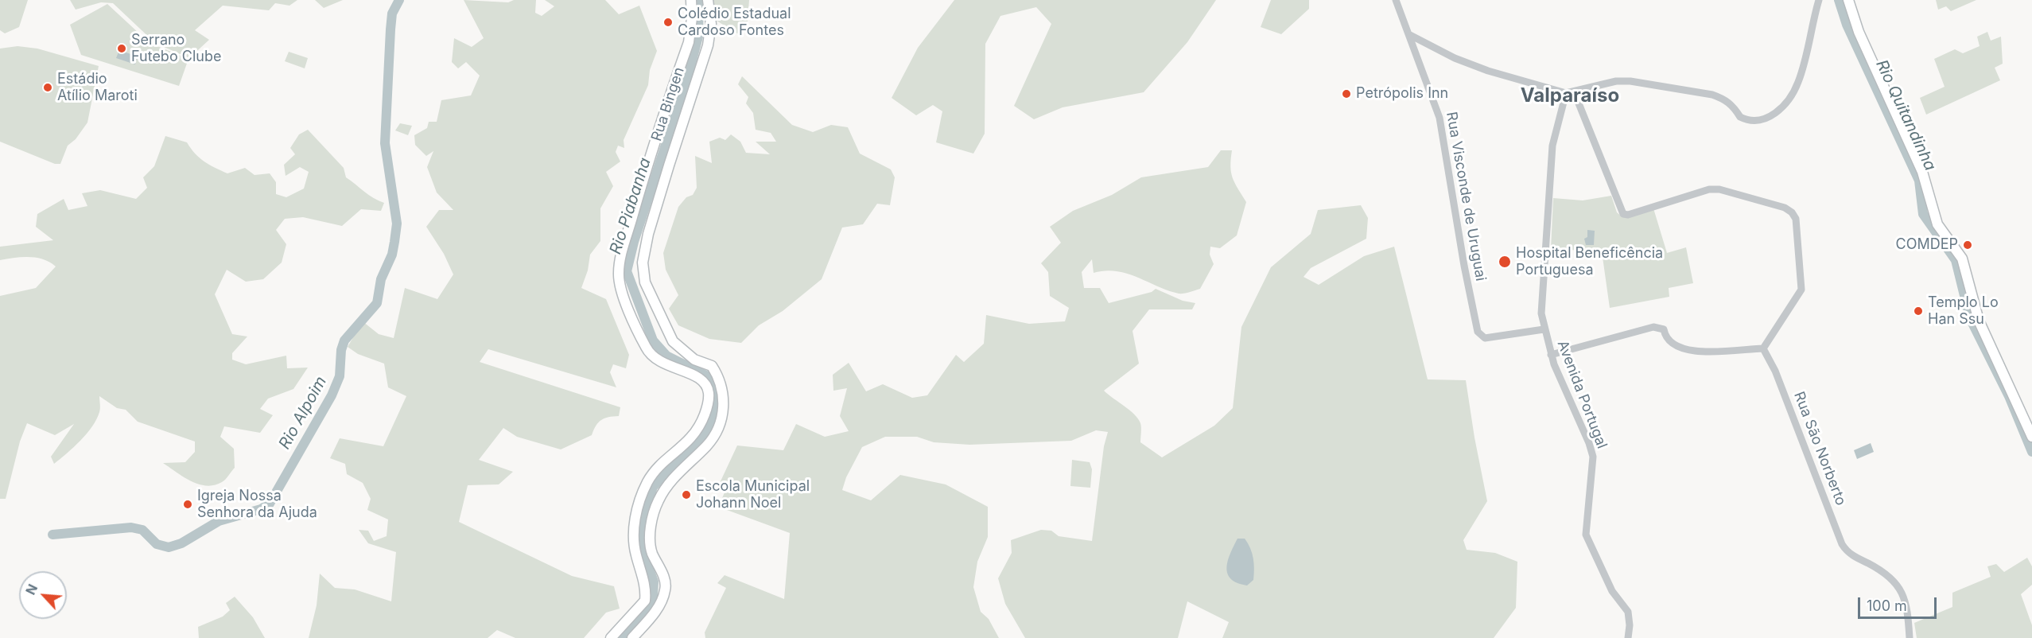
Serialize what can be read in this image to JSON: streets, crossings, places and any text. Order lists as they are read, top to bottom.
{
  "streets": {
    "main road": ["Rua Bingen"],
    "street": ["Rua Visconde de Uruguai", "Avenida Portugal", "Rua São Norberto"]
  },
  "crossings": [
    ["Rua Visconde de Uruguai", "Avenida Portugal"]
  ],
  "districts": ["Valparaíso"],
  "water": ["Rio Quitandinha", "Rio Piabanha", "Rio Alpoim"],
  "places": [
    "Colédio Estadual Cardoso Fontes",
    "Serrano Futebo Clube",
    "Estádio Atílio Maroti",
    "Petrópolis Inn",
    "COMDEP",
    "Hospital Beneficência Portuguesa",
    "Templo Lo Han Ssu",
    "Escola Municipal Johann Noel",
    "Igreja Nossa Senhora da Ajuda"
  ],
  "scale_bar": "100 m",
  "north": "top left"
}
